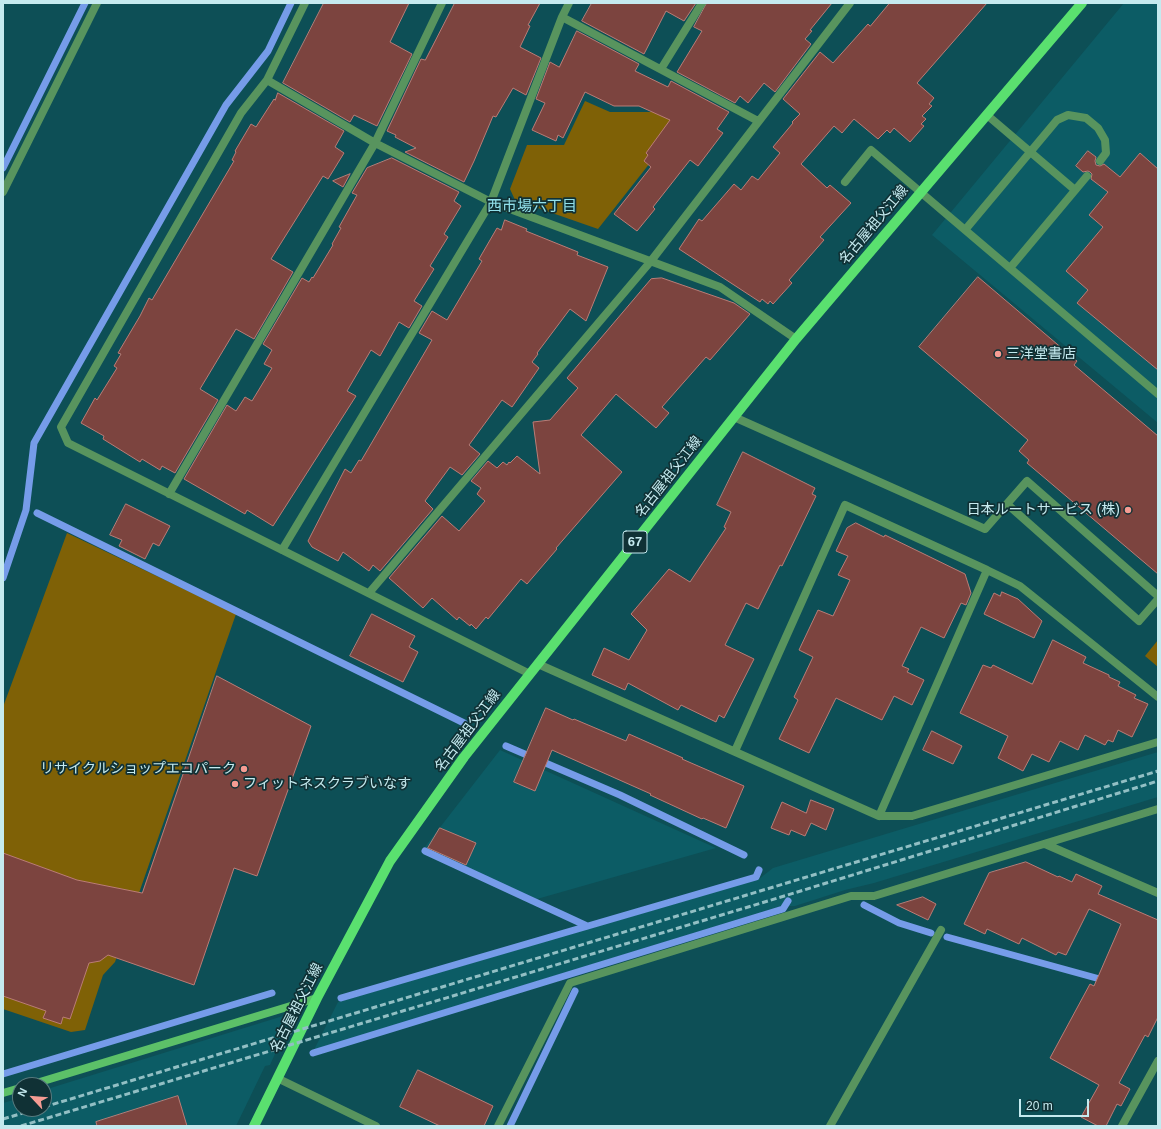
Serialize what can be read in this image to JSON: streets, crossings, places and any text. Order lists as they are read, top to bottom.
{
  "streets": {
    "main road": ["名古屋祖父江線", "67"]
  },
  "districts": ["西市場六丁目"],
  "places": [
    "三洋堂書店",
    "日本ルートサービス (株)",
    "リサイクルショップエコパーク",
    "フィットネスクラブいなす"
  ],
  "scale_bar": "20 m",
  "north": "top left"
}
